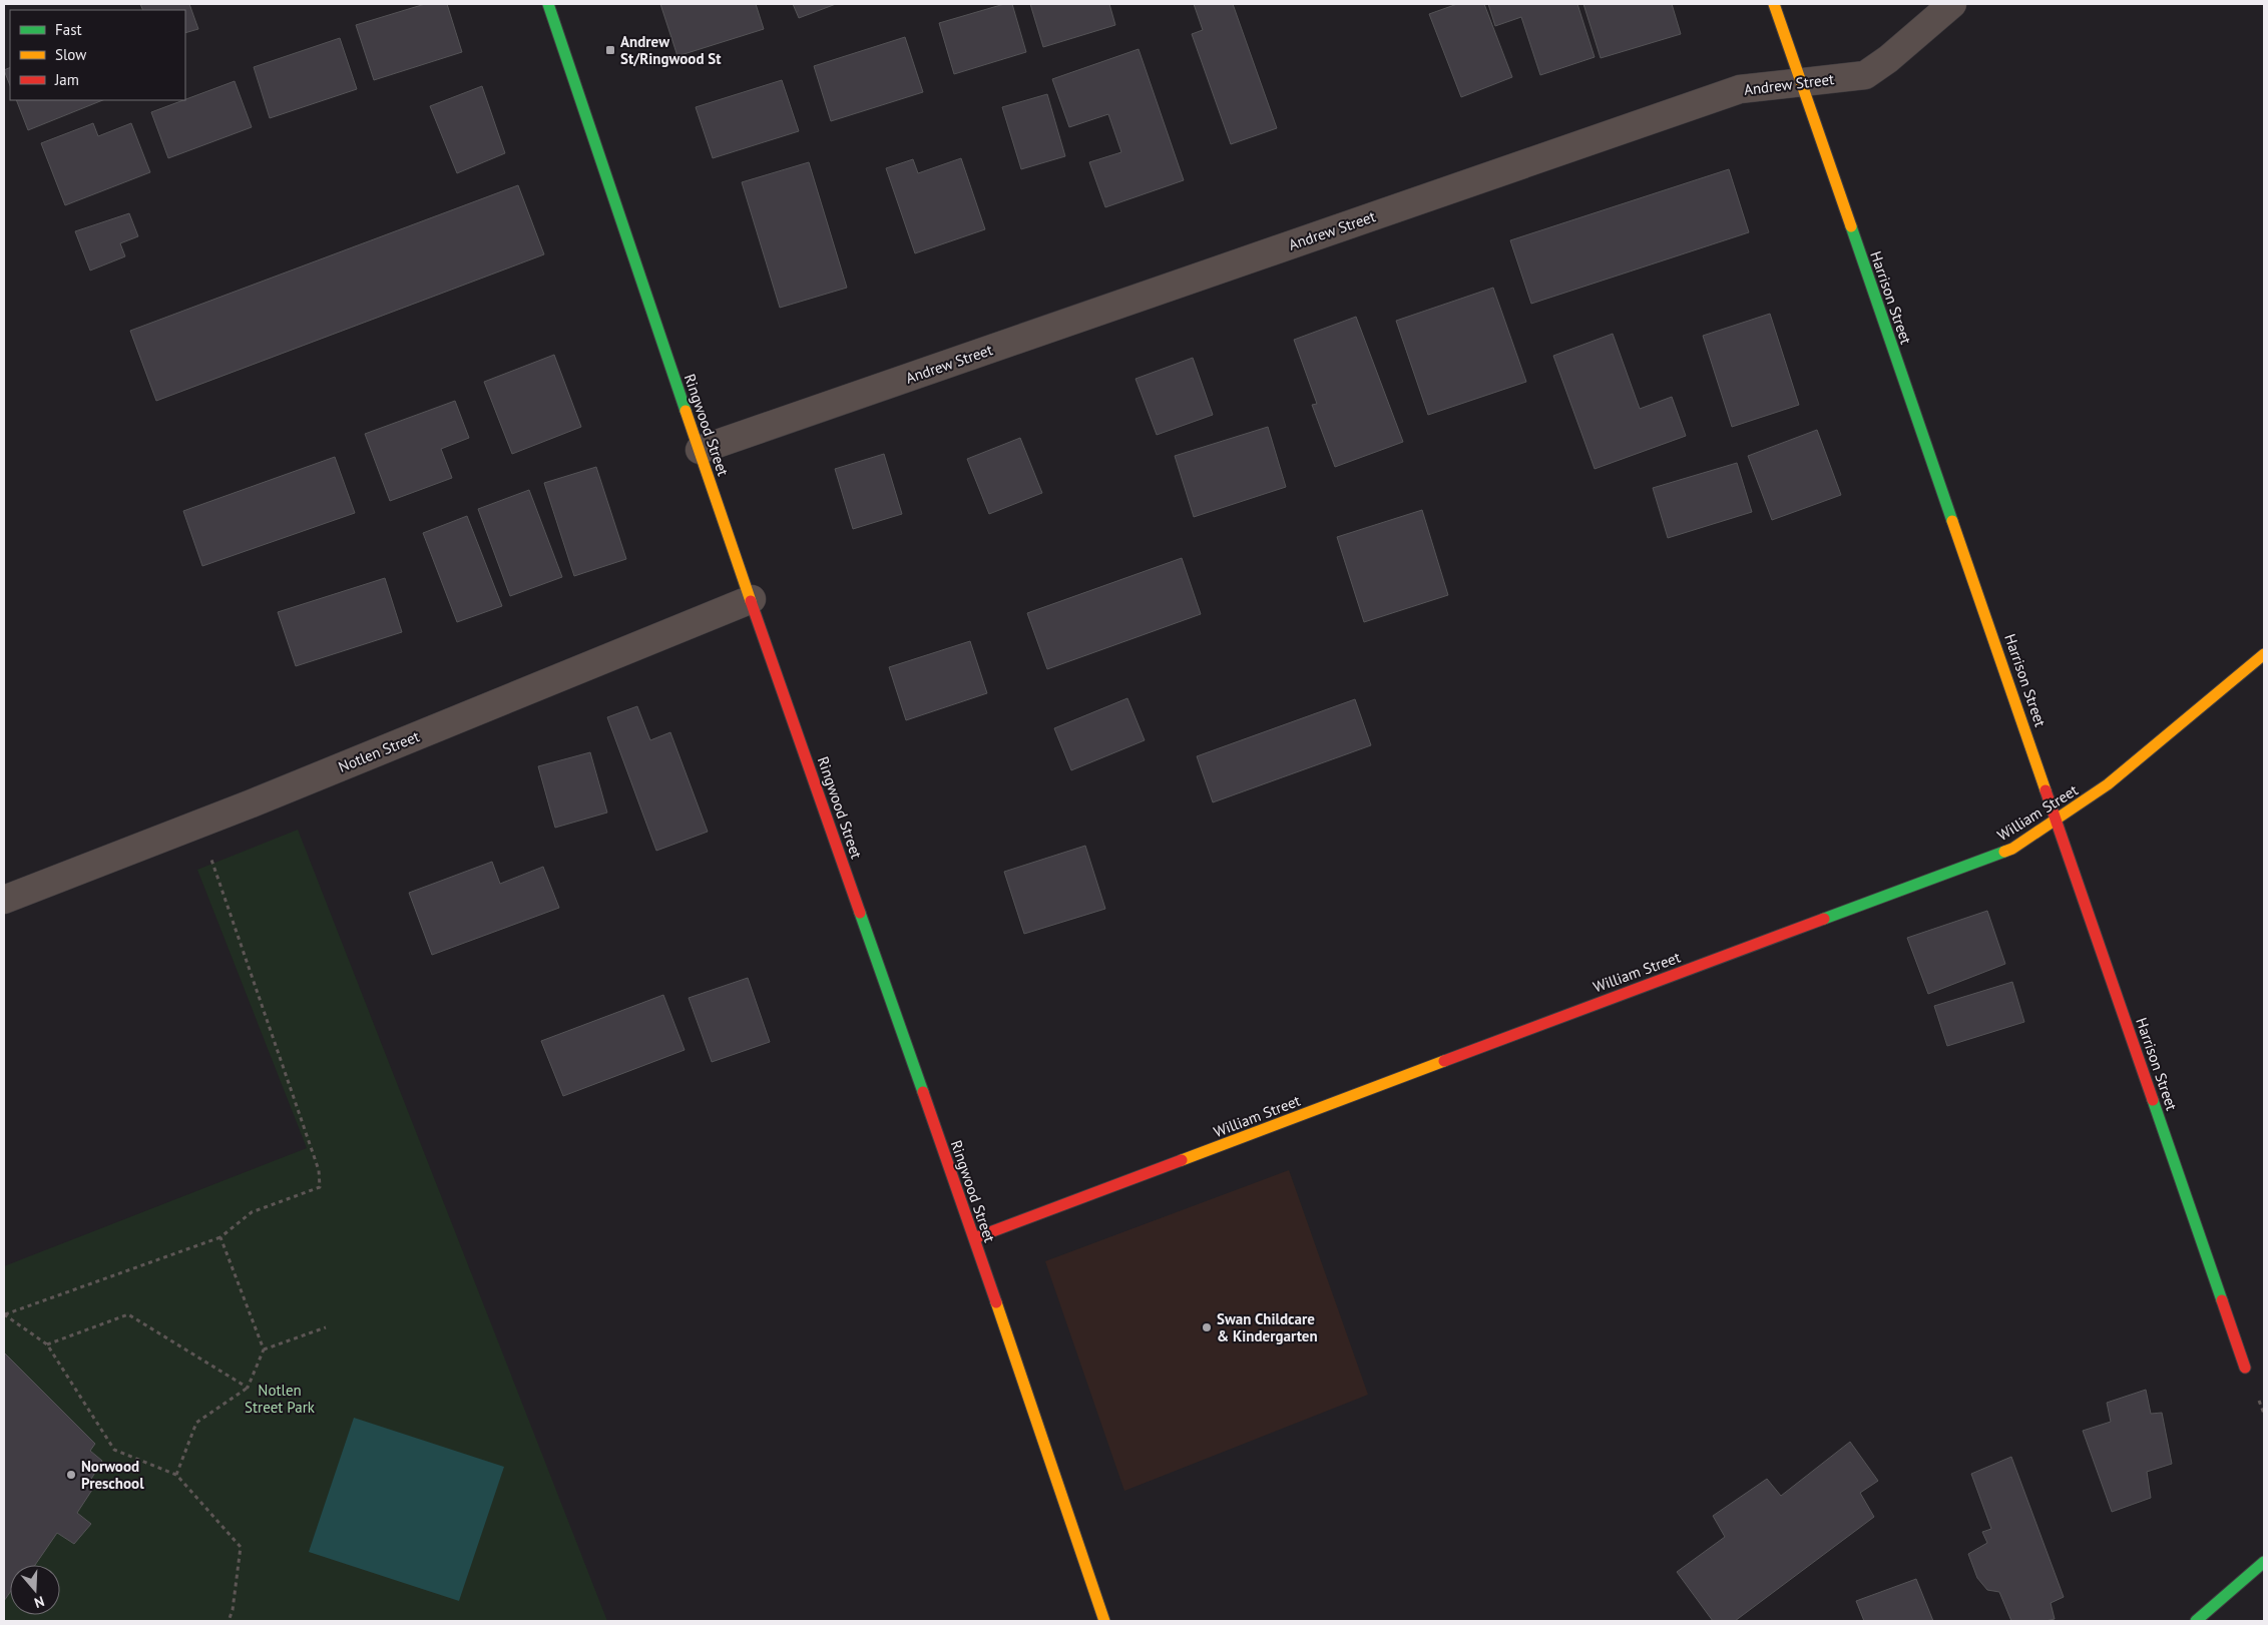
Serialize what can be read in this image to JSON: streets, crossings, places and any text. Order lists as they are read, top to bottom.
{
  "streets": {
    "street": [
      "Andrew Street",
      "Harrison Street",
      "Ringwood Street",
      "Notlen Street",
      "William Street"
    ]
  },
  "crossings": [
    ["Andrew Street", "Harrison Street"],
    ["Andrew Street", "Ringwood Street"],
    ["Harrison Street", "William Street"],
    ["Ringwood Street", "Notlen Street"],
    ["Ringwood Street", "William Street"]
  ],
  "parks": ["Notlen Street Park"],
  "places": {
    "transit": ["Andrew St/Ringwood St"],
    "other": ["Swan Childcare & Kindergarten", "Norwood Preschool"]
  },
  "legend": ["Fast", "Slow", "Jam"],
  "north": "bottom"
}
